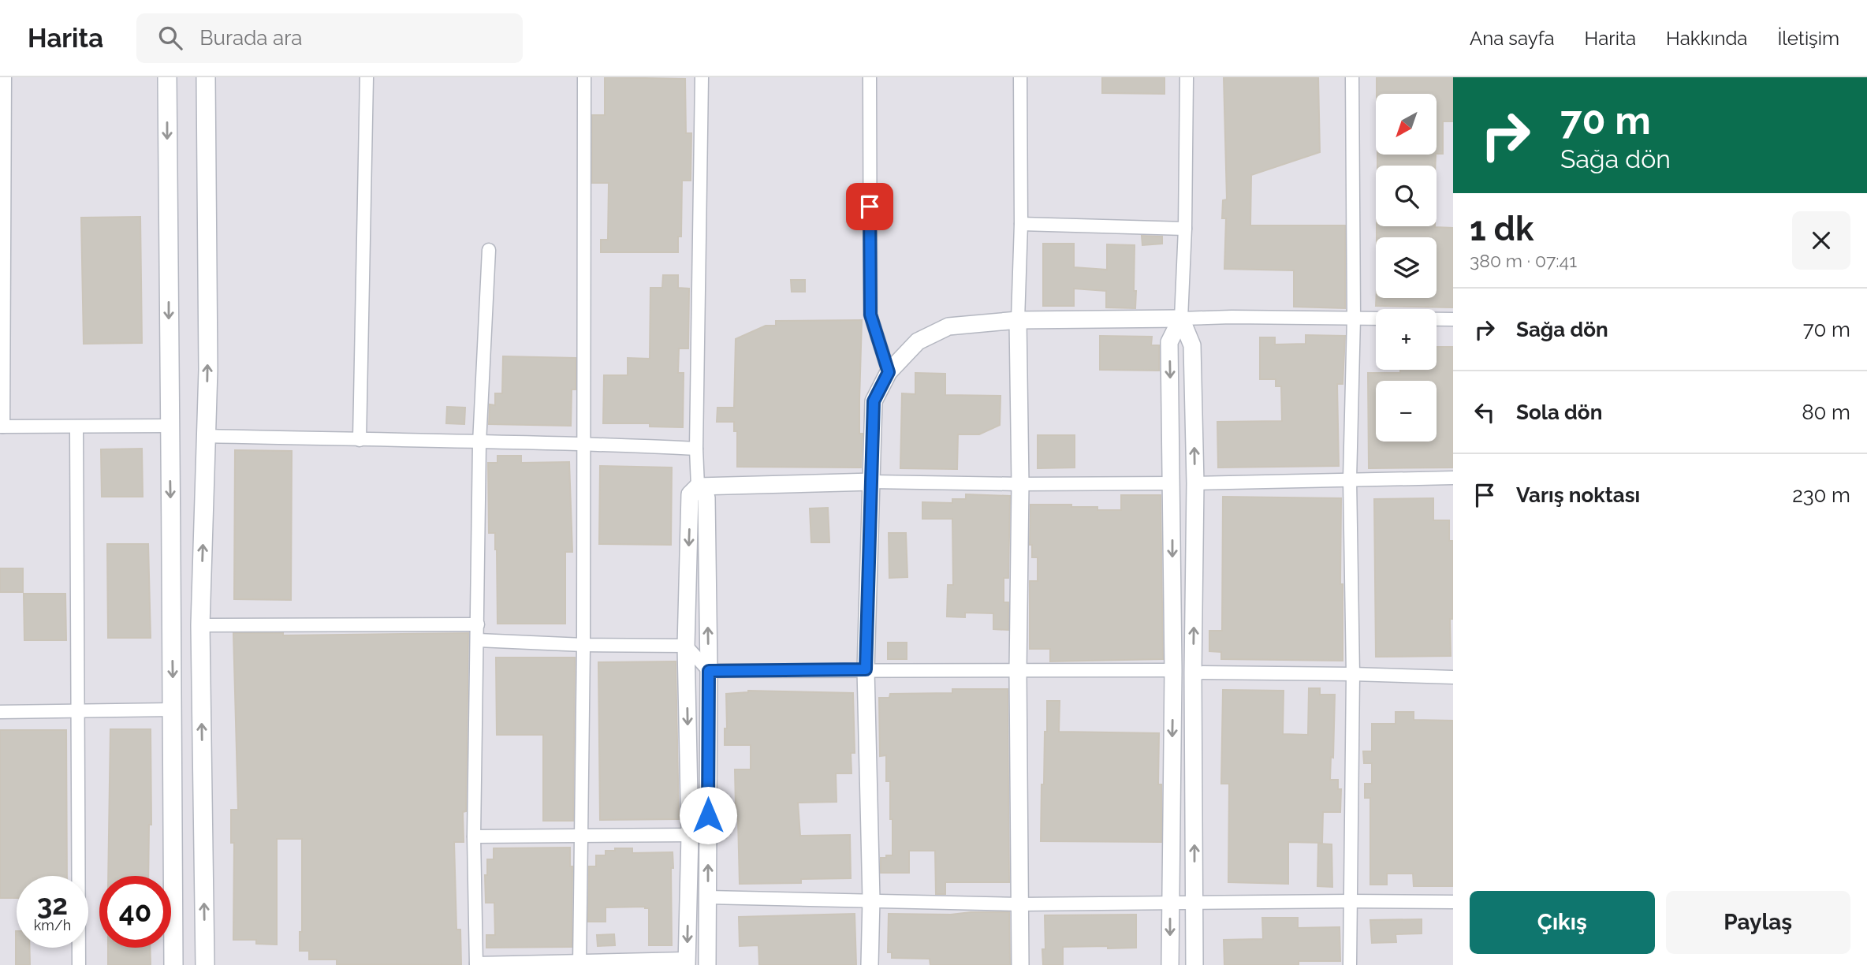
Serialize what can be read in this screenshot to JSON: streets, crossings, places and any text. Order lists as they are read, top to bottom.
{
  "north": "bottom left",
  "page": {
    "header": "Harita",
    "search": "Burada ara",
    "nav": [
      "Ana sayfa",
      "Harita",
      "Hakkında",
      "İletişim"
    ],
    "turn": ["70 m", "Sağa dön"],
    "map_buttons": ["+", "−"],
    "heading": ["1 dk", "380 m · 07:41"],
    "list": [
      {
        "name": "Sağa dön",
        "value": "70 m"
      },
      {
        "name": "Sola dön",
        "value": "80 m"
      },
      {
        "name": "Varış noktası",
        "value": "230 m"
      }
    ],
    "speed": "32 km/h",
    "limit": "40",
    "buttons": ["Çıkış", "Paylaş"]
  }
}
